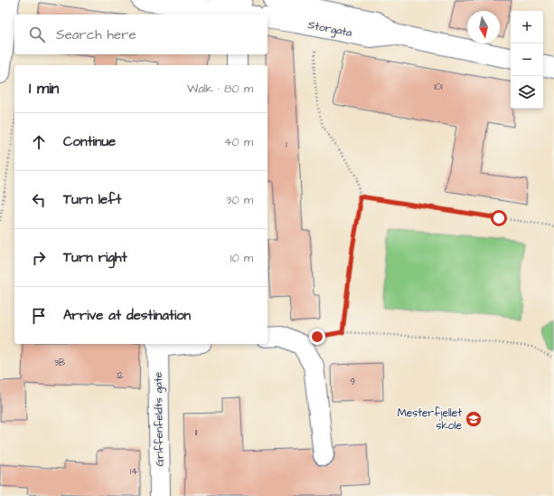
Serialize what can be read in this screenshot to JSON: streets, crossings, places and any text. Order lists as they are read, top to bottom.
{
  "streets": {
    "main road": ["Storgata", "Griffenfeldts gate"]
  },
  "places": {
    "school or university": ["Mesterfjellet skole"]
  },
  "house_numbers": [
    "101",
    "1",
    "3B",
    "12",
    "9",
    "11",
    "14"
  ],
  "north": "bottom",
  "page": {
    "map_buttons": ["+", "−"],
    "search": "Search here",
    "heading": ["1 min", "Walk · 80 m"],
    "list": [
      ["Continue", "40 m"],
      ["Turn left", "30 m"],
      ["Turn right", "10 m"],
      "Arrive at destination"
    ]
  }
}
